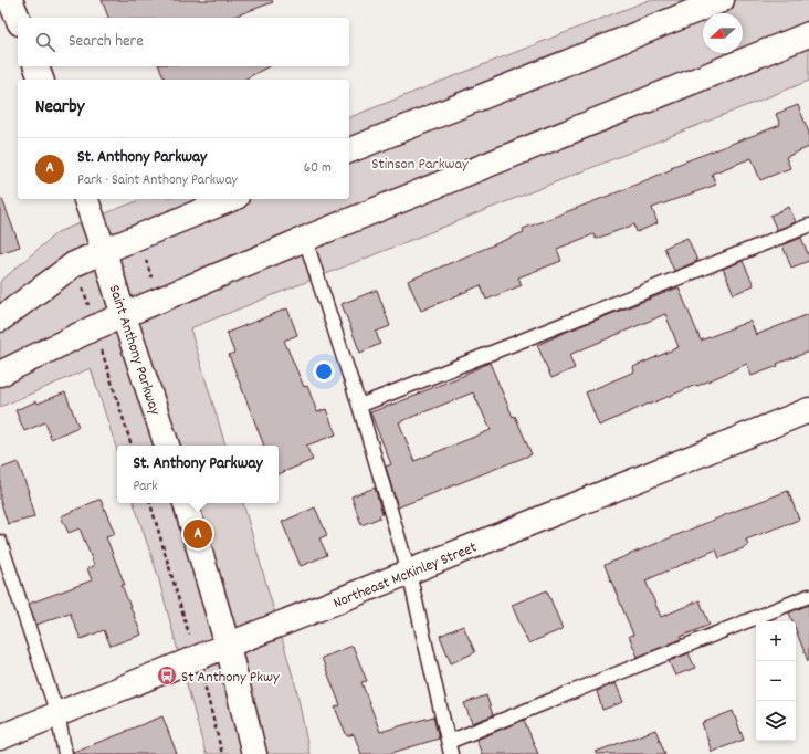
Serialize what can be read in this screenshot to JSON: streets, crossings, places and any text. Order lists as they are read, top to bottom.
{
  "streets": {
    "street": ["Saint Anthony Parkway", "Northeast McKinley Street"]
  },
  "parks": ["Stinson Parkway"],
  "places": {
    "bus stop": ["St Anthony Pkwy"]
  },
  "north": "left",
  "page": {
    "search": "Search here",
    "heading": "Nearby",
    "list": [
      {
        "mark": "A",
        "name": "St. Anthony Parkway",
        "note": "Park · Saint Anthony Parkway",
        "value": "60 m"
      }
    ],
    "popup": ["St. Anthony Parkway", "Park"],
    "pins": "A",
    "map_buttons": ["+", "−"]
  }
}
